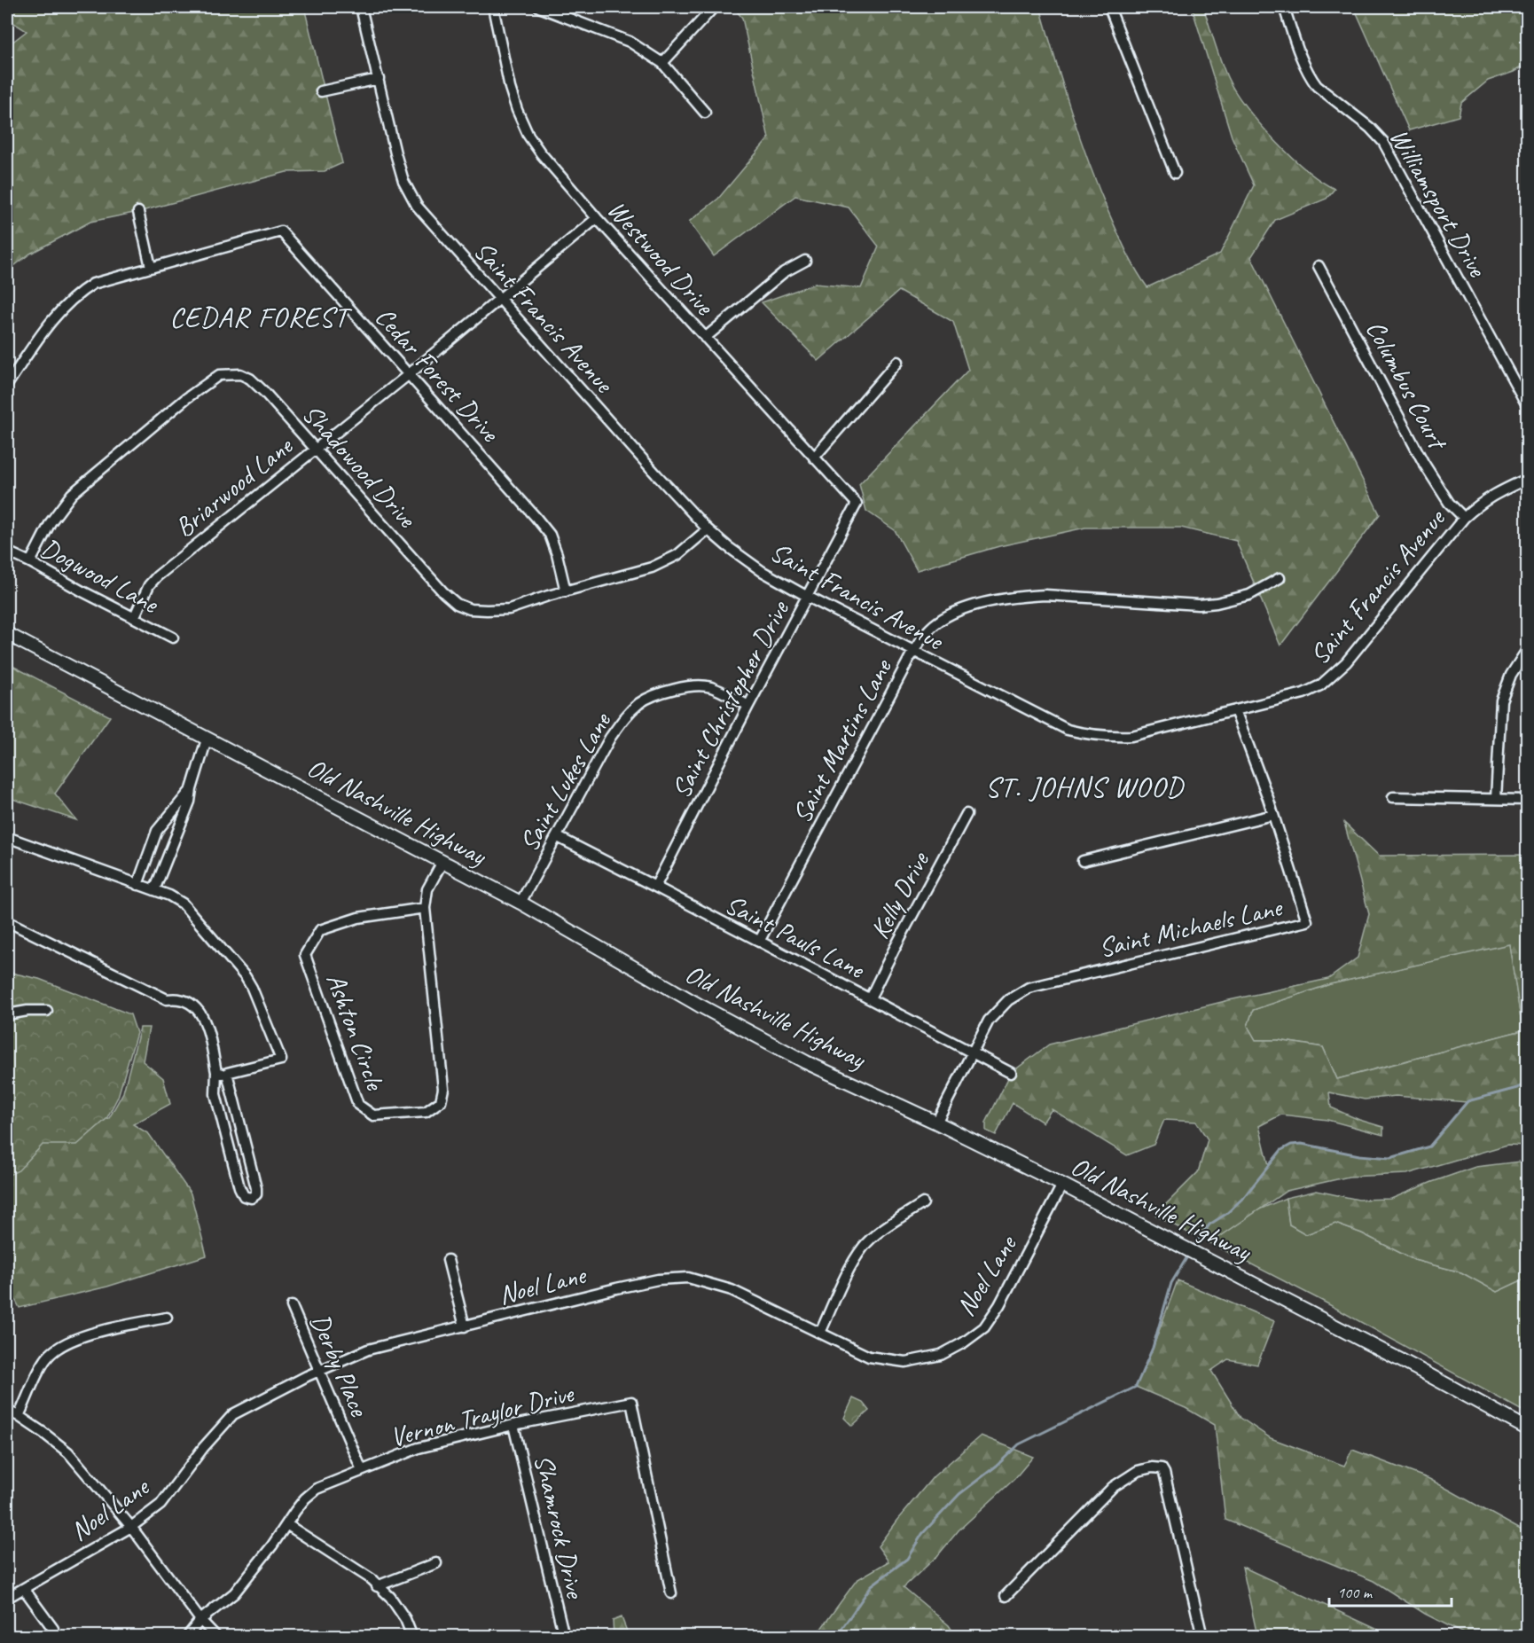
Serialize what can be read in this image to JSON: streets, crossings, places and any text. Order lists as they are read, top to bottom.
{
  "streets": {
    "main road": ["Old Nashville Highway"],
    "street": [
      "Williamsport Drive",
      "Westwood Drive",
      "Saint Francis Avenue",
      "Cedar Forest Drive",
      "Columbus Court",
      "Shadowood Drive",
      "Briarwood Lane",
      "Dogwood Lane",
      "Saint Christopher Drive",
      "Saint Martins Lane",
      "Saint Lukes Lane",
      "Kelly Drive",
      "Saint Michaels Lane",
      "Saint Pauls Lane",
      "Ashton Circle",
      "Noel Lane",
      "Derby Place",
      "Vernon Traylor Drive",
      "Shamrock Drive"
    ]
  },
  "crossings": [
    ["Westwood Drive", "Briarwood Lane"],
    ["Westwood Drive", "Saint Christopher Drive"],
    ["Saint Francis Avenue", "Columbus Court"],
    ["Saint Francis Avenue", "Shadowood Drive"],
    ["Saint Francis Avenue", "Briarwood Lane"],
    ["Saint Francis Avenue", "Saint Christopher Drive"],
    ["Saint Francis Avenue", "Saint Martins Lane"],
    ["Saint Francis Avenue", "Saint Michaels Lane"],
    ["Cedar Forest Drive", "Shadowood Drive"],
    ["Cedar Forest Drive", "Briarwood Lane"],
    ["Shadowood Drive", "Briarwood Lane"],
    ["Shadowood Drive", "Dogwood Lane"],
    ["Briarwood Lane", "Dogwood Lane"],
    ["Saint Christopher Drive", "Saint Lukes Lane"],
    ["Saint Christopher Drive", "Saint Pauls Lane"],
    ["Saint Martins Lane", "Saint Pauls Lane"],
    ["Saint Lukes Lane", "Old Nashville Highway"],
    ["Saint Lukes Lane", "Saint Pauls Lane"],
    ["Old Nashville Highway", "Saint Michaels Lane"],
    ["Old Nashville Highway", "Ashton Circle"],
    ["Old Nashville Highway", "Noel Lane"],
    ["Kelly Drive", "Saint Pauls Lane"],
    ["Saint Michaels Lane", "Saint Pauls Lane"],
    ["Noel Lane", "Derby Place"],
    ["Derby Place", "Vernon Traylor Drive"],
    ["Vernon Traylor Drive", "Shamrock Drive"]
  ],
  "districts": ["CEDAR FOREST", "ST. JOHNS WOOD"],
  "scale_bar": "100 m"
}
